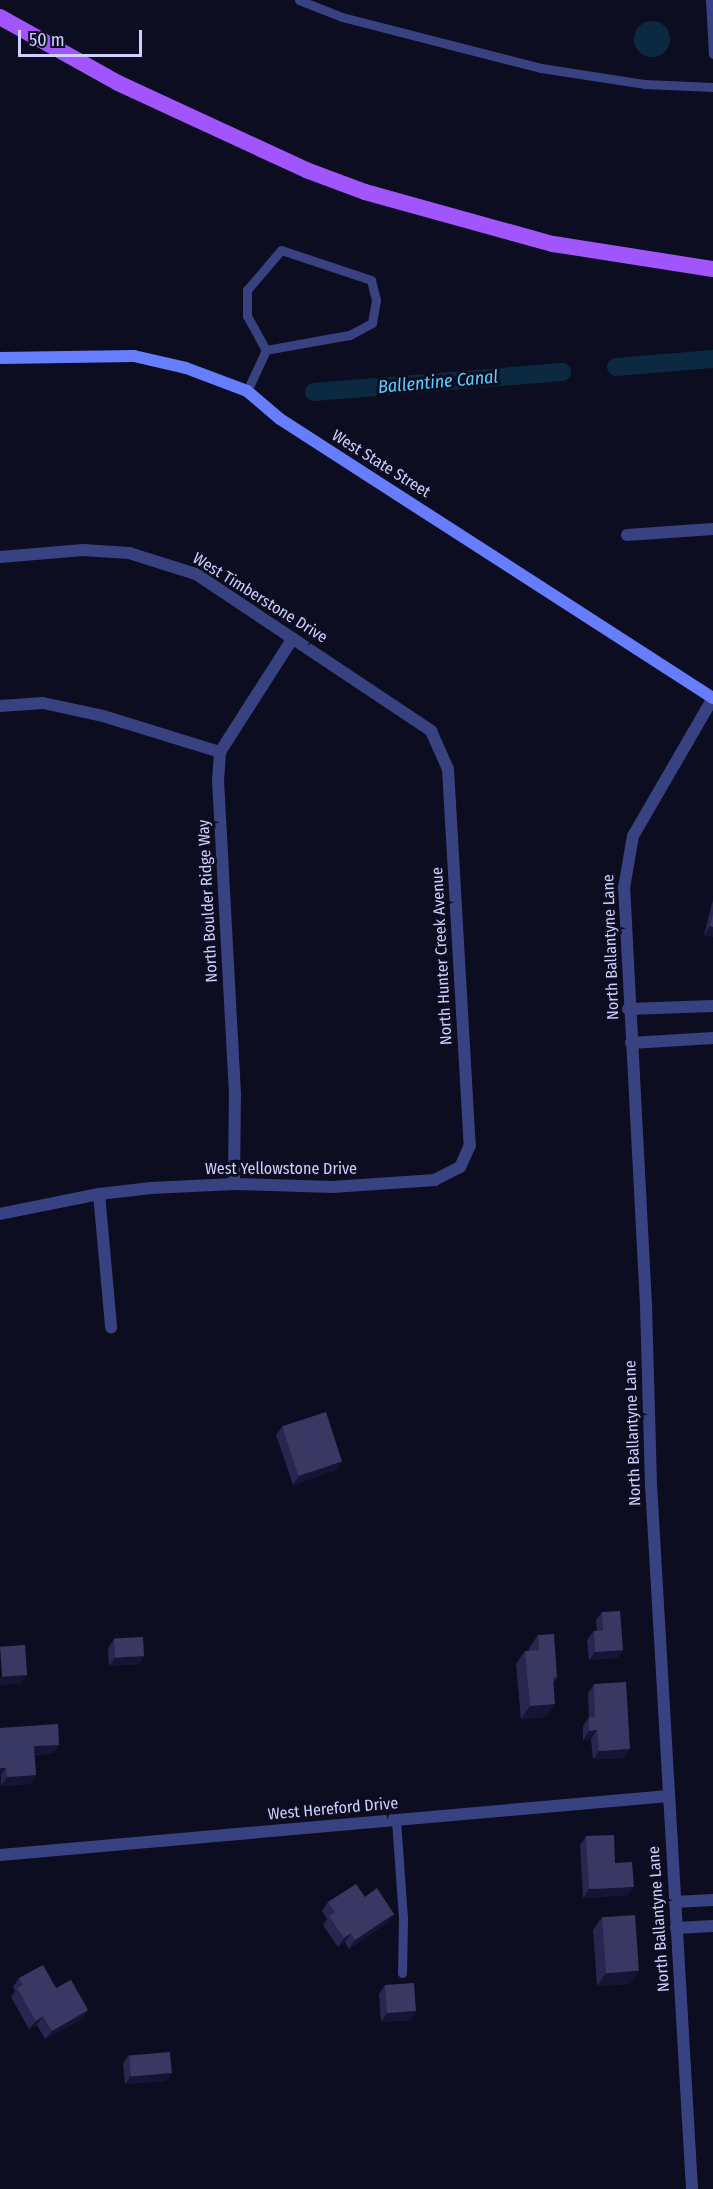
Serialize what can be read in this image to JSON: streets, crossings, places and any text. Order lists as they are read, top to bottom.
{
  "streets": {
    "main road": ["West State Street"],
    "street": [
      "West Timberstone Drive",
      "North Boulder Ridge Way",
      "North Ballantyne Lane",
      "North Hunter Creek Avenue",
      "West Yellowstone Drive",
      "West Hereford Drive"
    ]
  },
  "crossings": [
    ["West State Street", "North Ballantyne Lane"],
    ["West Timberstone Drive", "North Boulder Ridge Way"],
    ["West Timberstone Drive", "North Hunter Creek Avenue"],
    ["North Boulder Ridge Way", "West Yellowstone Drive"],
    ["North Ballantyne Lane", "West Hereford Drive"],
    ["North Hunter Creek Avenue", "West Yellowstone Drive"]
  ],
  "water": ["Ballentine Canal"],
  "scale_bar": "50 m"
}
